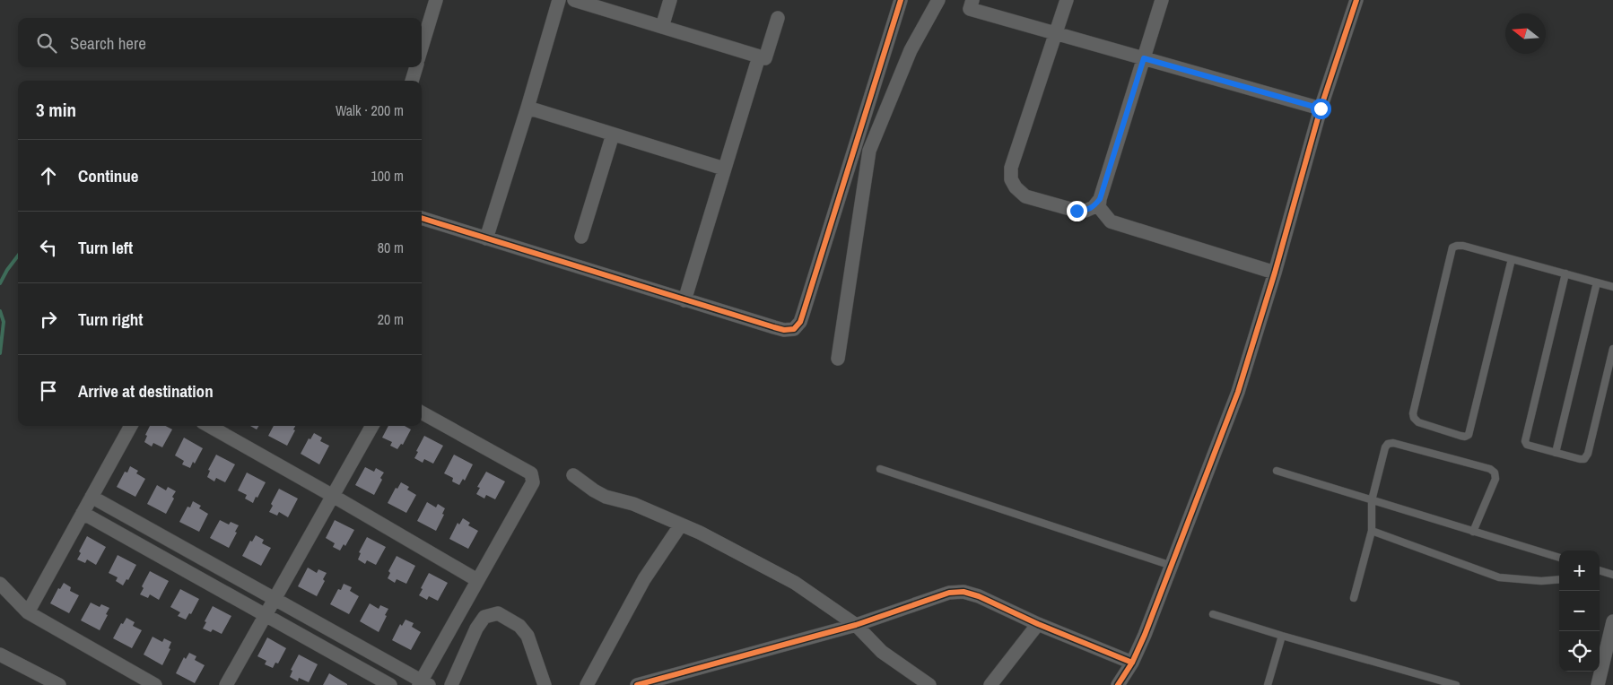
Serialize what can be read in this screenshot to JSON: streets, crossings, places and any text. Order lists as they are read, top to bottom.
{
  "north": "left",
  "page": {
    "search": "Search here",
    "heading": ["3 min", "Walk · 200 m"],
    "list": [
      ["Continue", "100 m"],
      ["Turn left", "80 m"],
      ["Turn right", "20 m"],
      "Arrive at destination"
    ],
    "map_buttons": ["+", "−"]
  }
}
